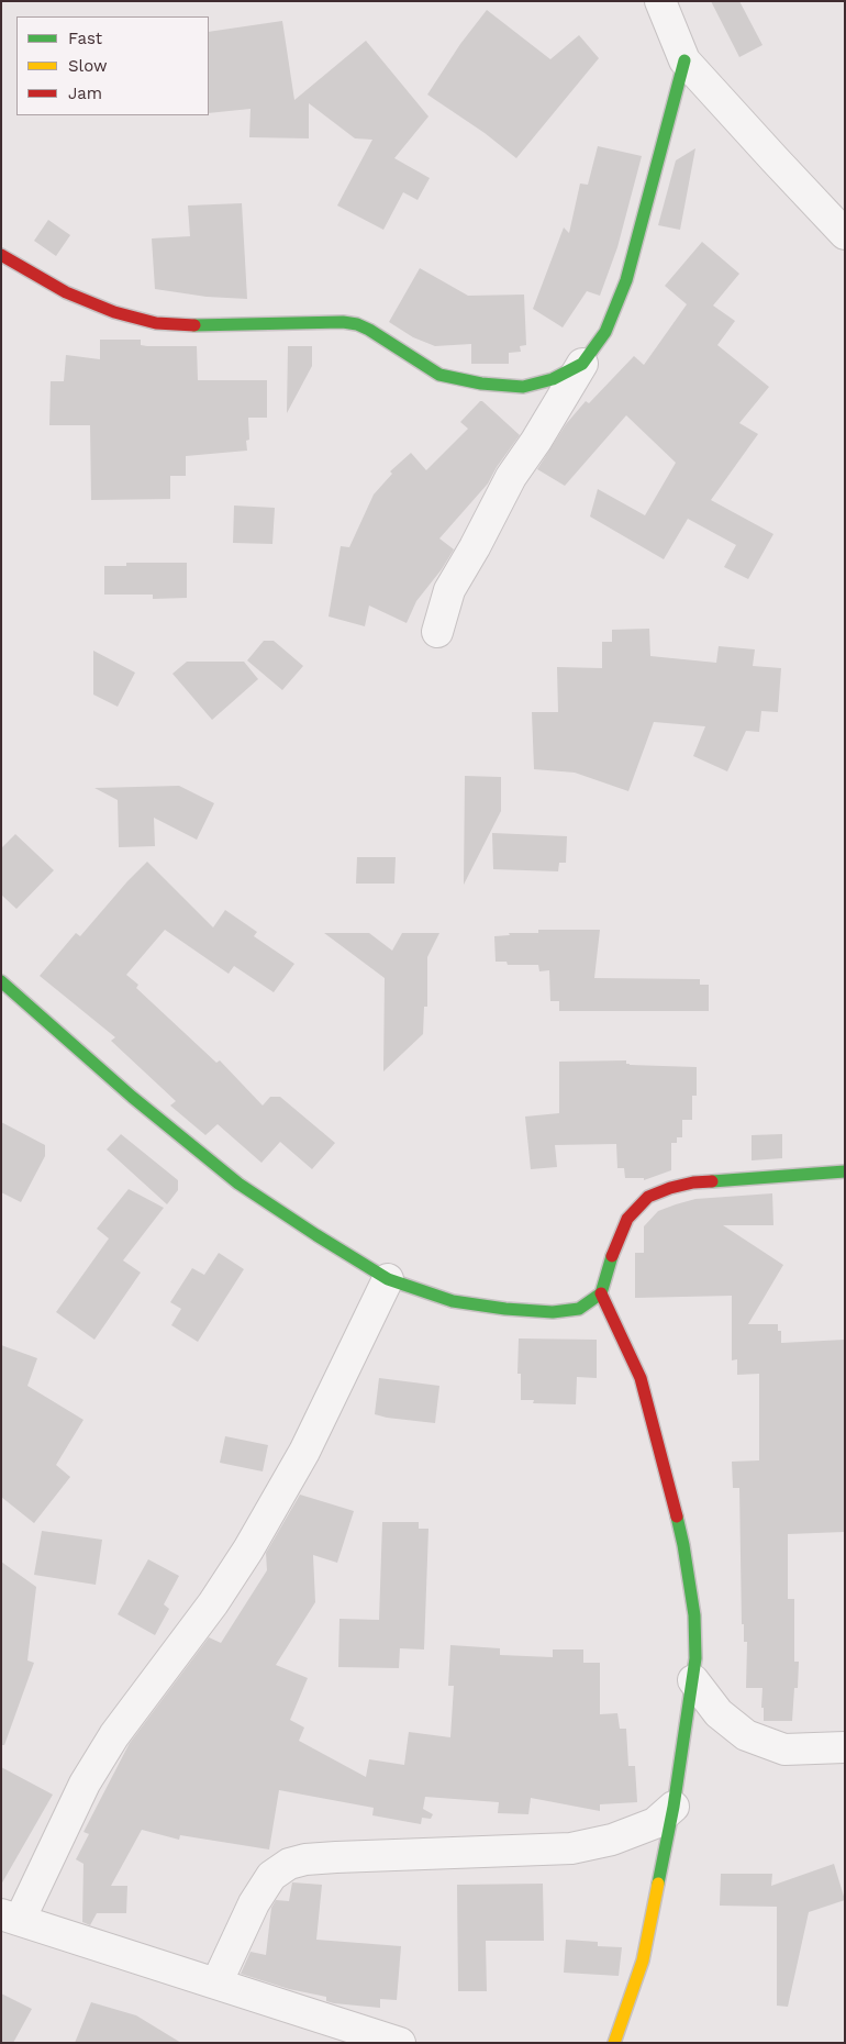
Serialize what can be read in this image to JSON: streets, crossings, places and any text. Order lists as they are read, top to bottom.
{
  "legend": ["Fast", "Slow", "Jam"]
}
